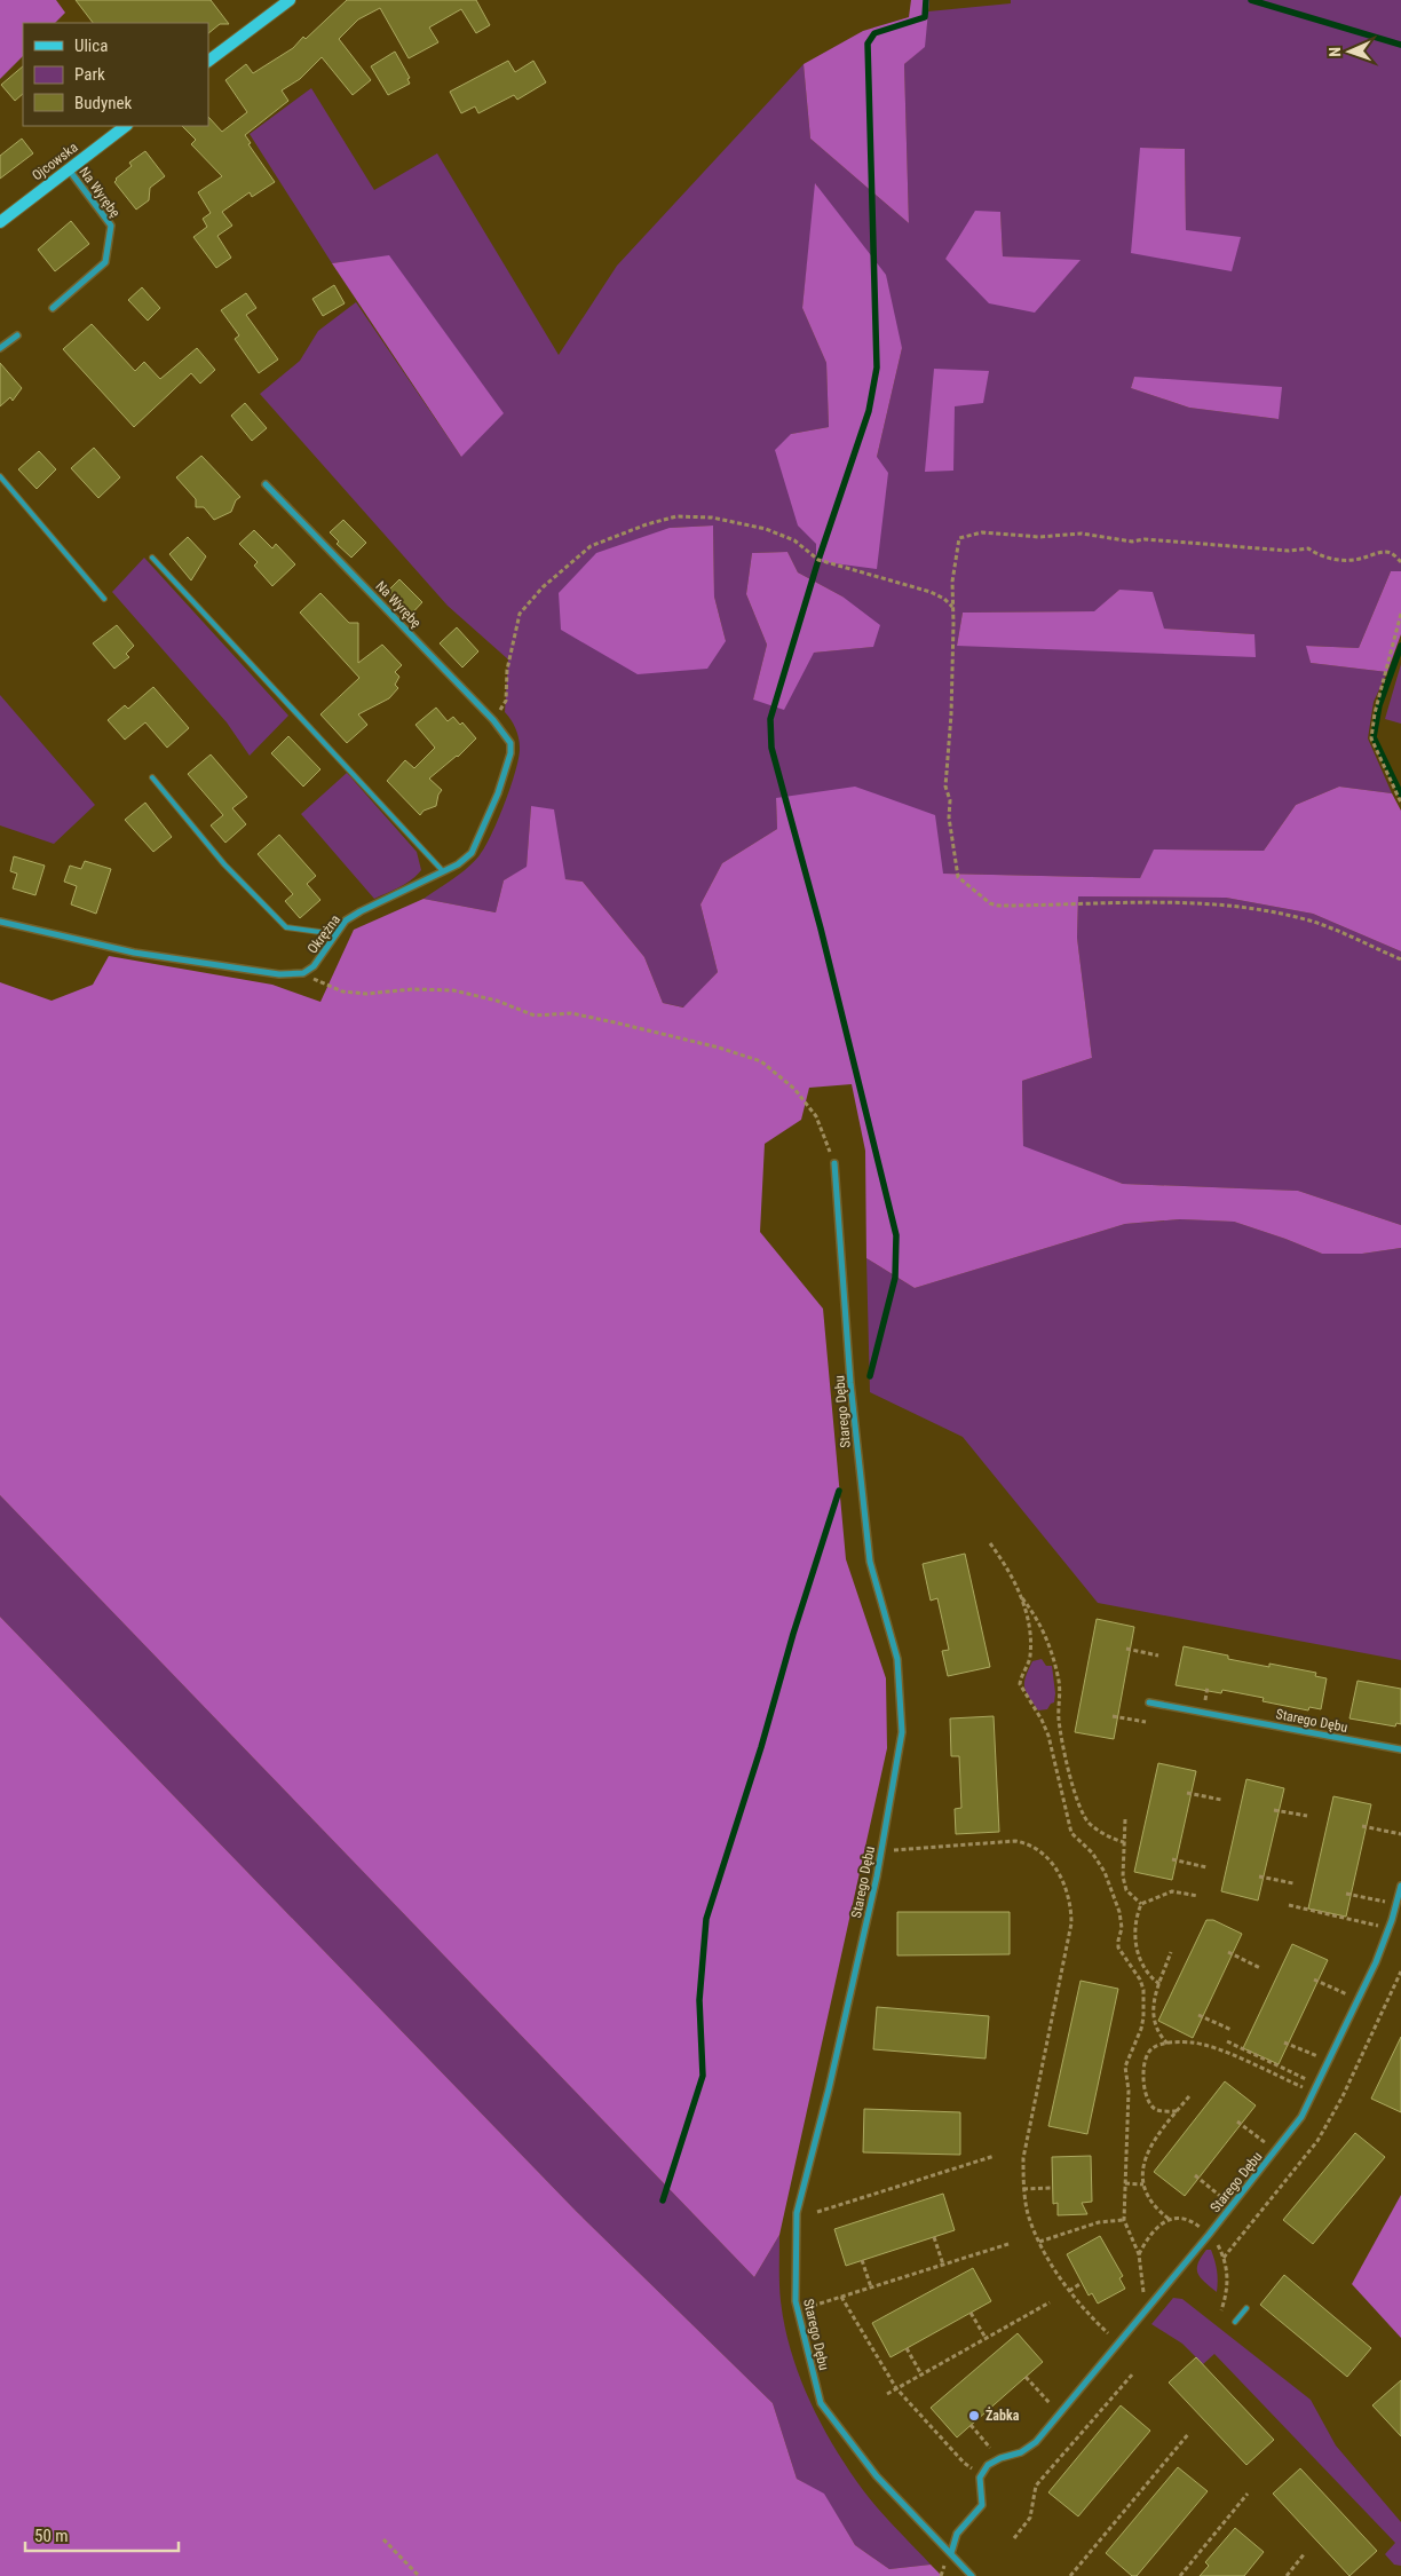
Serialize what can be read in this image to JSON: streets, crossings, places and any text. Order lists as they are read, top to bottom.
{
  "streets": {
    "street": [
      "Ojcowska",
      "Na Wyrębę",
      "Okrężna",
      "Starego Dębu"
    ]
  },
  "crossings": [
    ["Ojcowska", "Na Wyrębę"],
    ["Na Wyrębę", "Okrężna"]
  ],
  "places": ["Żabka"],
  "legend": ["Ulica", "Park", "Budynek"],
  "scale_bar": "50 m",
  "north": "left"
}
